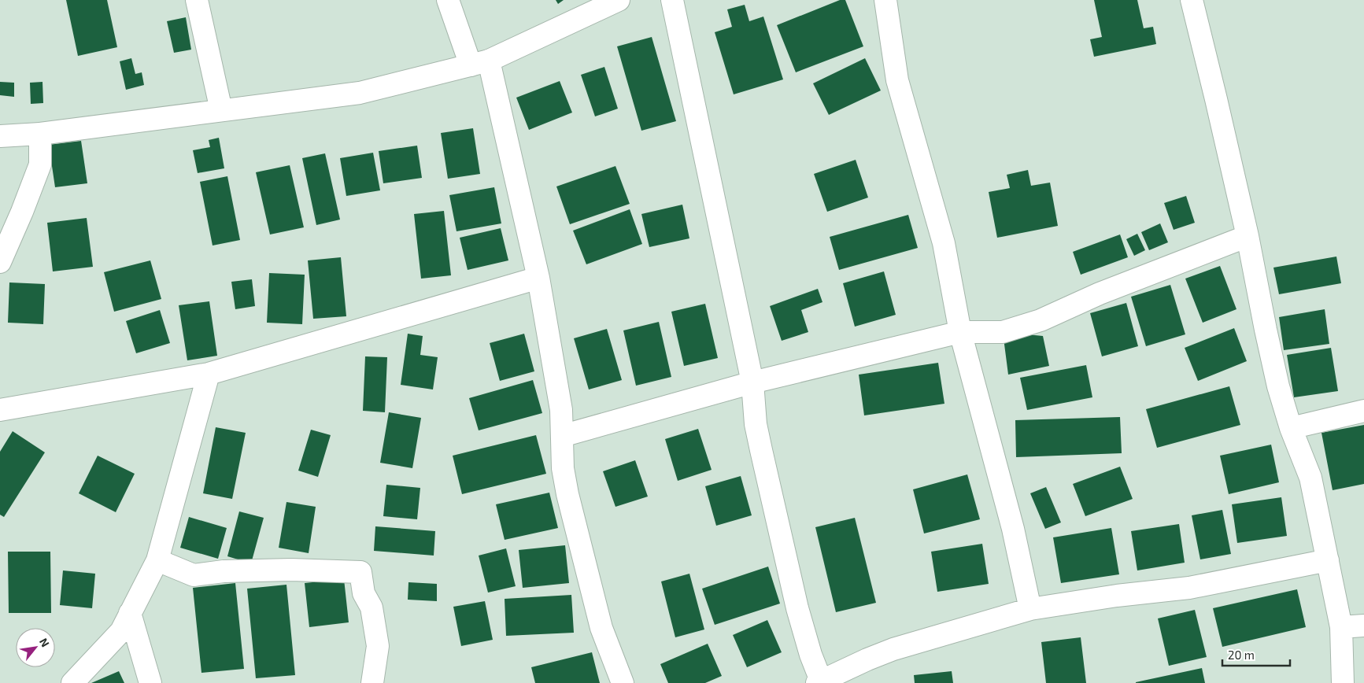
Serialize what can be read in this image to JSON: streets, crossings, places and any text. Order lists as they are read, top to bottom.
{
  "scale_bar": "20 m",
  "north": "top right"
}
